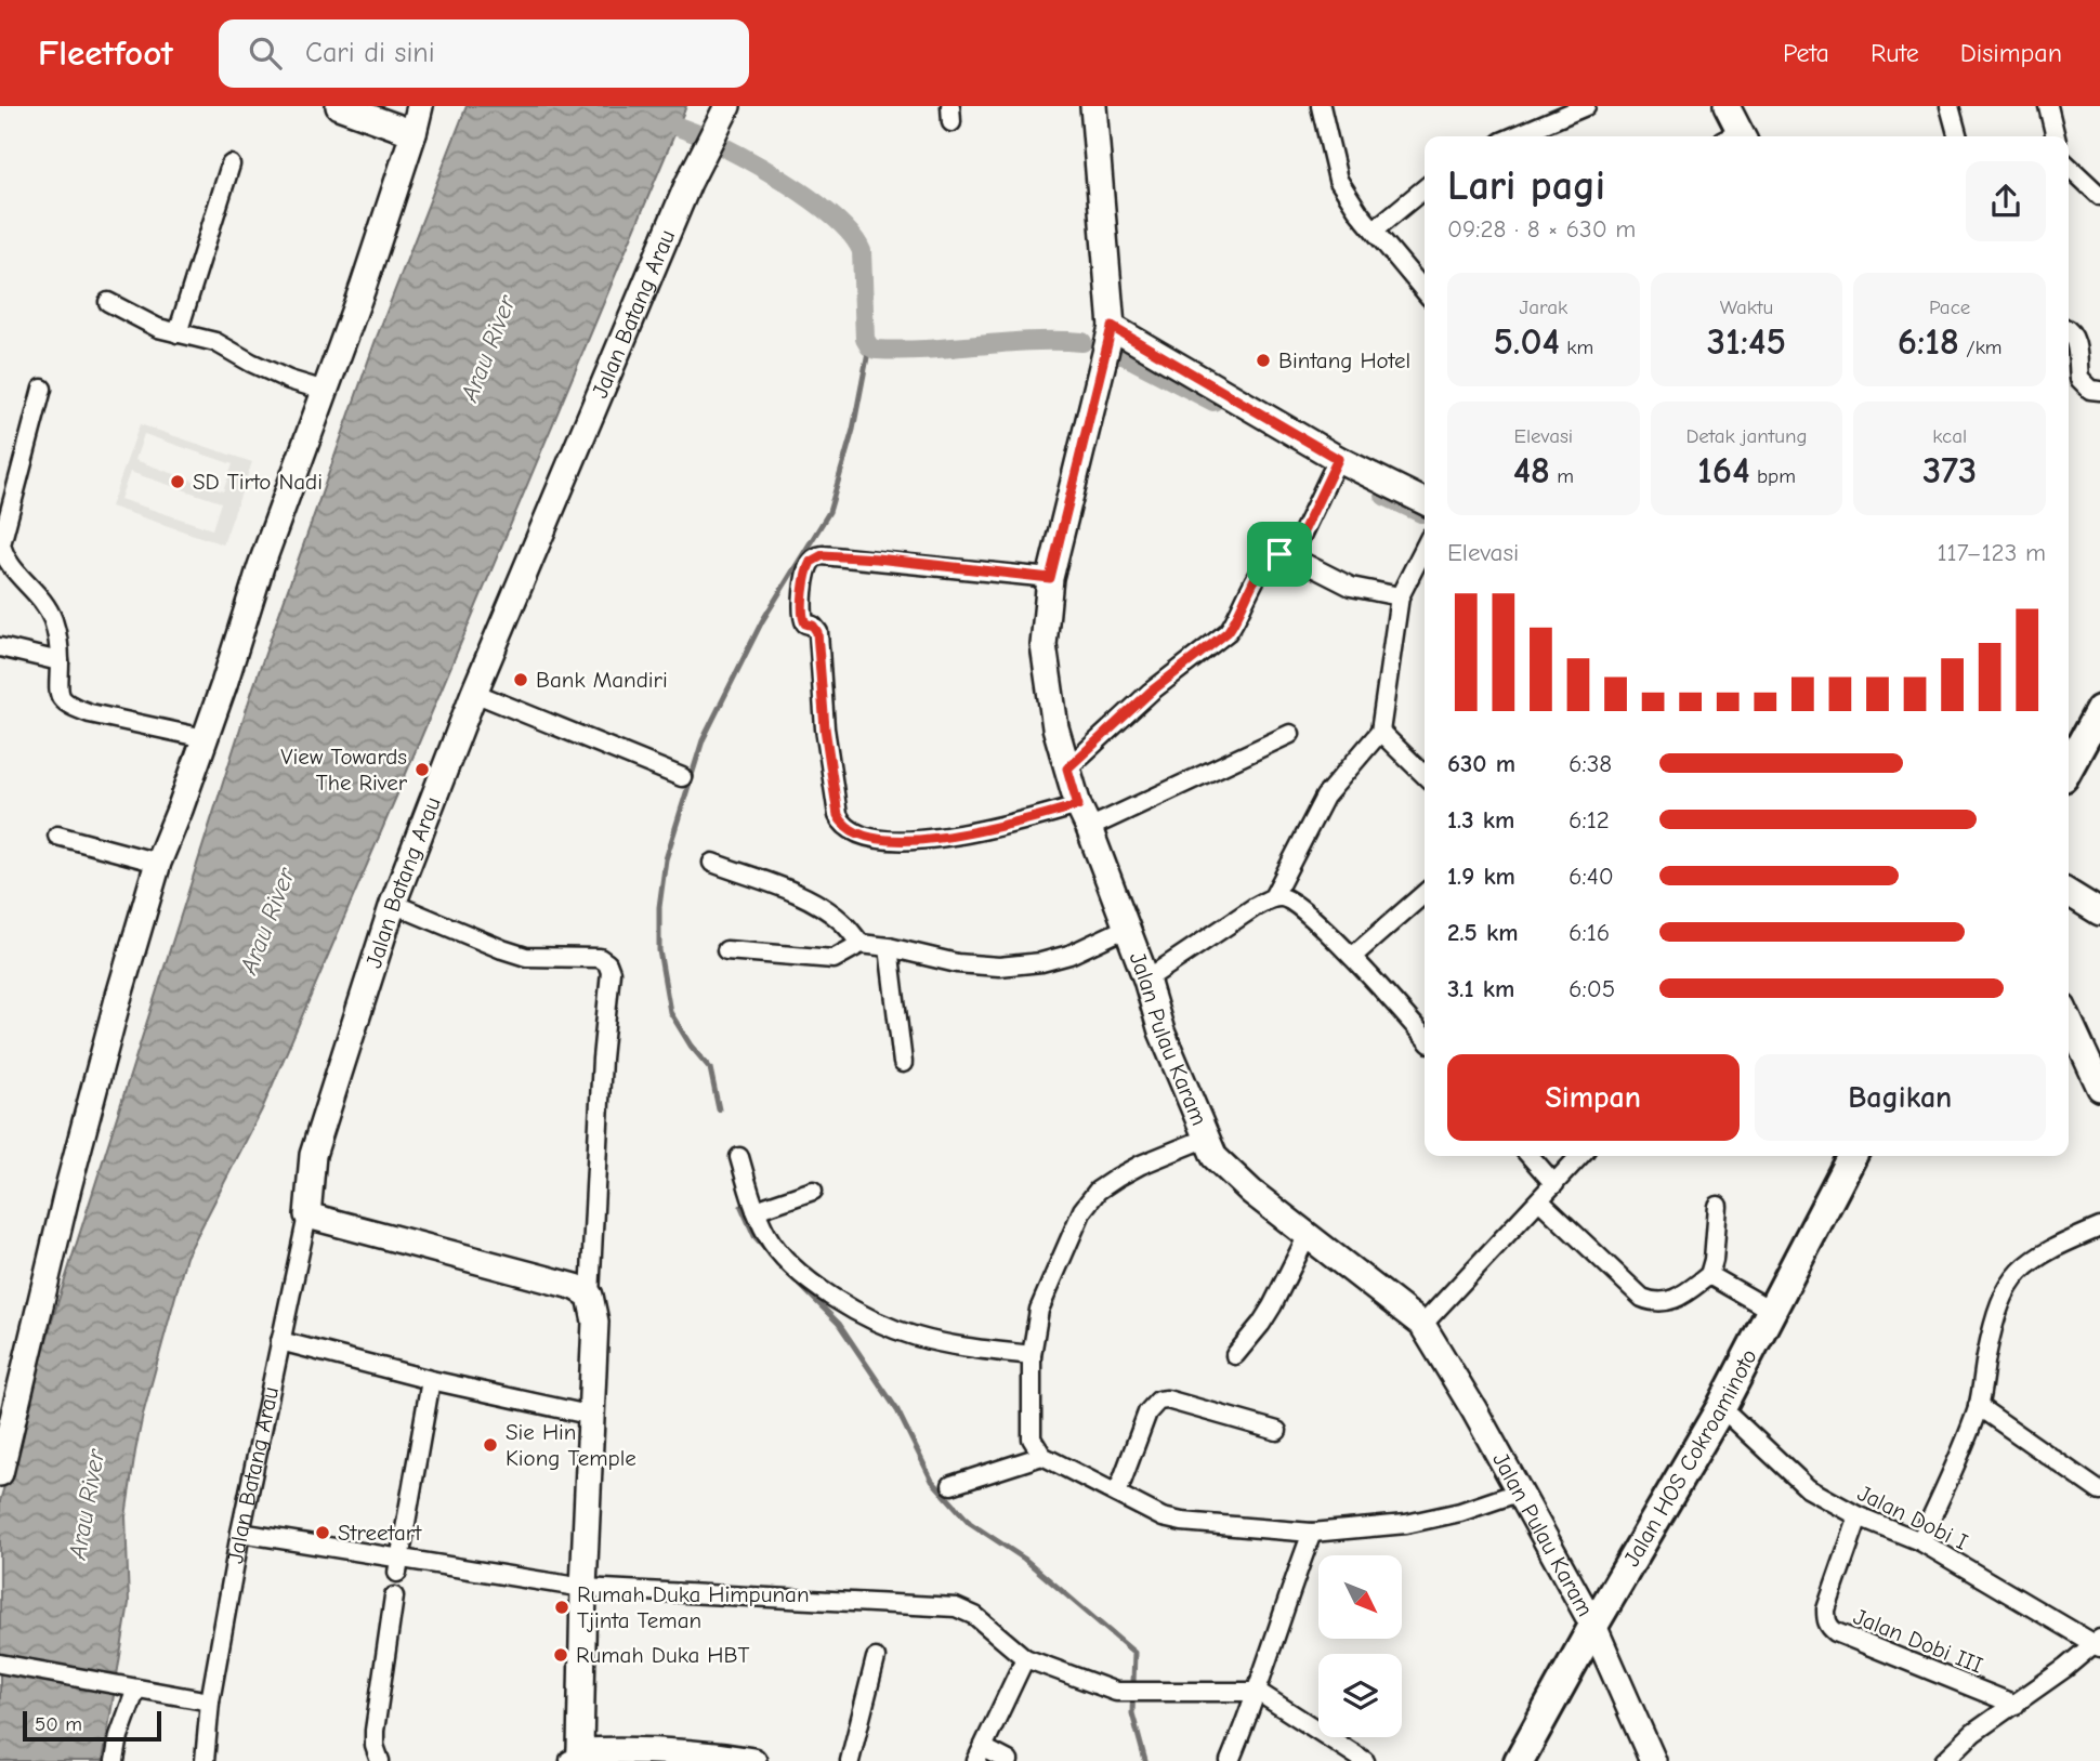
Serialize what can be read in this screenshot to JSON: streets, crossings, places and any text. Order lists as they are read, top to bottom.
{
  "streets": {
    "main road": ["Jalan HOS Cokroaminoto"],
    "street": [
      "Jalan Batang Arau",
      "Jalan Pulau Karam",
      "Jalan Dobi I",
      "Jalan Dobi III"
    ]
  },
  "crossings": [
    ["Jalan Pulau Karam", "Jalan HOS Cokroaminoto"],
    ["Jalan HOS Cokroaminoto", "Jalan Dobi I"],
    ["Jalan Dobi I", "Jalan Dobi III"]
  ],
  "water": ["Arau River"],
  "places": [
    "Bintang Hotel",
    "SD Tirto Nadi",
    "Bank Mandiri",
    "View Towards The River",
    "Sie Hin Kiong Temple",
    "Streetart",
    "Rumah Duka Himpunan Tjinta Teman",
    "Rumah Duka HBT"
  ],
  "scale_bar": "50 m",
  "north": "bottom right",
  "page": {
    "header": "Fleetfoot",
    "search": "Cari di sini",
    "nav": ["Peta", "Rute", "Disimpan"],
    "heading": ["Lari pagi", "09:28 · 8 × 630 m"],
    "stats": [
      ["Jarak", "5.04 km"],
      ["Waktu", "31:45"],
      ["Pace", "6:18 /km"],
      ["Elevasi", "48 m"],
      ["Detak jantung", "164 bpm"],
      ["kcal", "373"]
    ],
    "chart": ["Elevasi", "117–123 m"],
    "list": [
      {
        "name": "630 m",
        "note": "6:38"
      },
      {
        "name": "1.3 km",
        "note": "6:12"
      },
      {
        "name": "1.9 km",
        "note": "6:40"
      },
      {
        "name": "2.5 km",
        "note": "6:16"
      },
      {
        "name": "3.1 km",
        "note": "6:05"
      }
    ],
    "buttons": ["Simpan", "Bagikan"],
    "scale": "50 m"
  }
}
